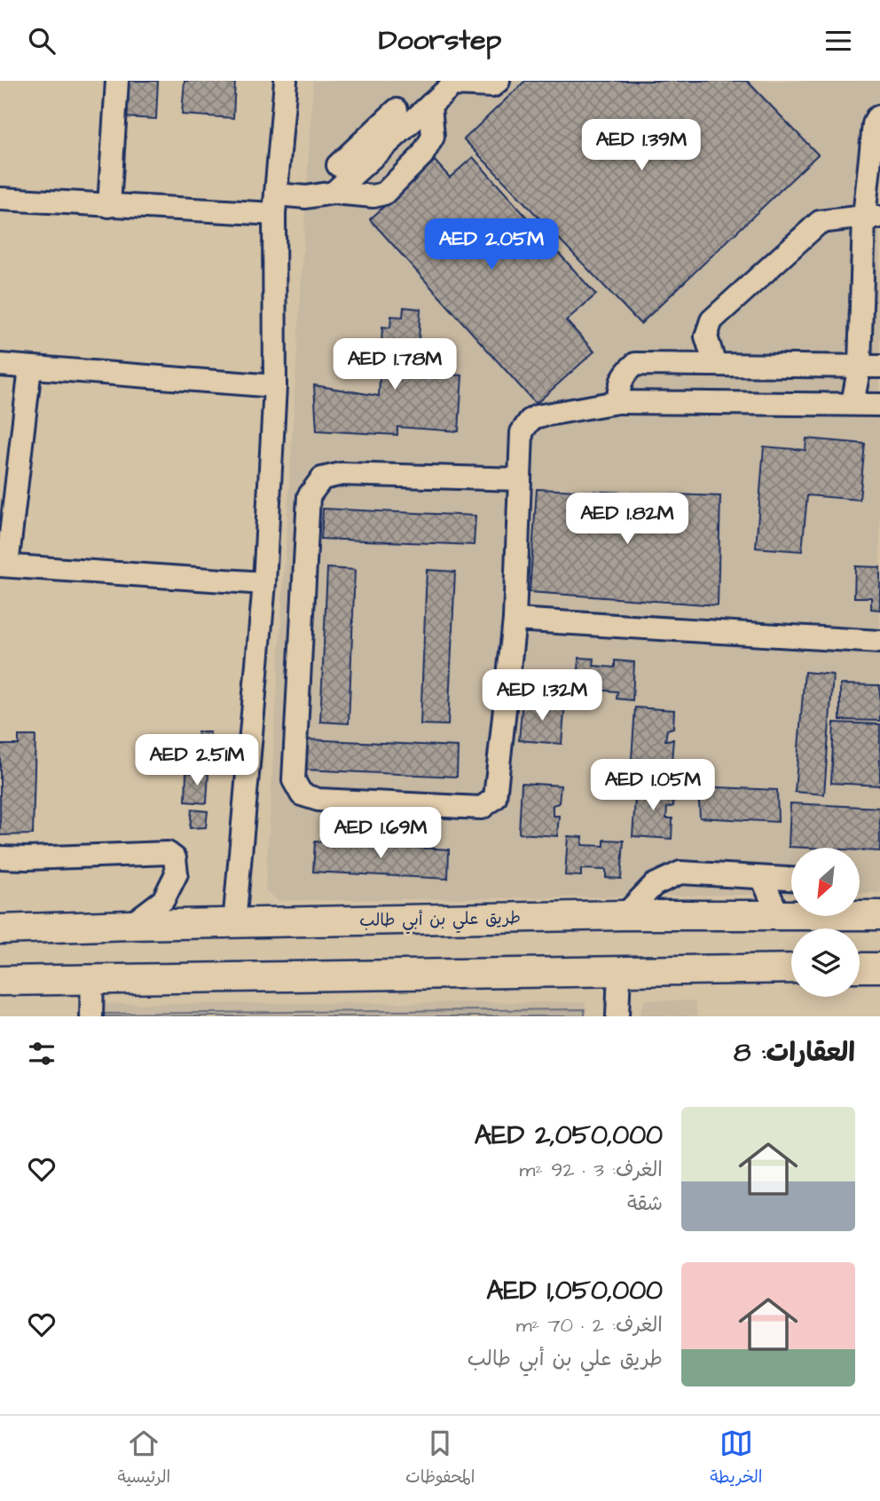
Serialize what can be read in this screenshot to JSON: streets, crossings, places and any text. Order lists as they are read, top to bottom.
{
  "streets": {
    "main road": ["طريق علي بن أبي طالب"]
  },
  "north": "bottom left",
  "page": {
    "header": "Doorstep",
    "price": [
      "AED 1.39M",
      "AED 2.05M",
      "AED 1.78M",
      "AED 1.82M",
      "AED 1.32M",
      "AED 2.51M",
      "AED 1.05M",
      "AED 1.69M"
    ],
    "heading": "العقارات: 8",
    "list": [
      {
        "name": "AED 2,050,000",
        "note": "الغرف: 3 · 92 m² · شقة"
      },
      {
        "name": "AED 1,050,000",
        "note": "الغرف: 2 · 70 m² · طريق علي بن أبي طالب"
      }
    ],
    "tabs": ["الخريطة", "المحفوظات", "الرئيسية"]
  }
}
